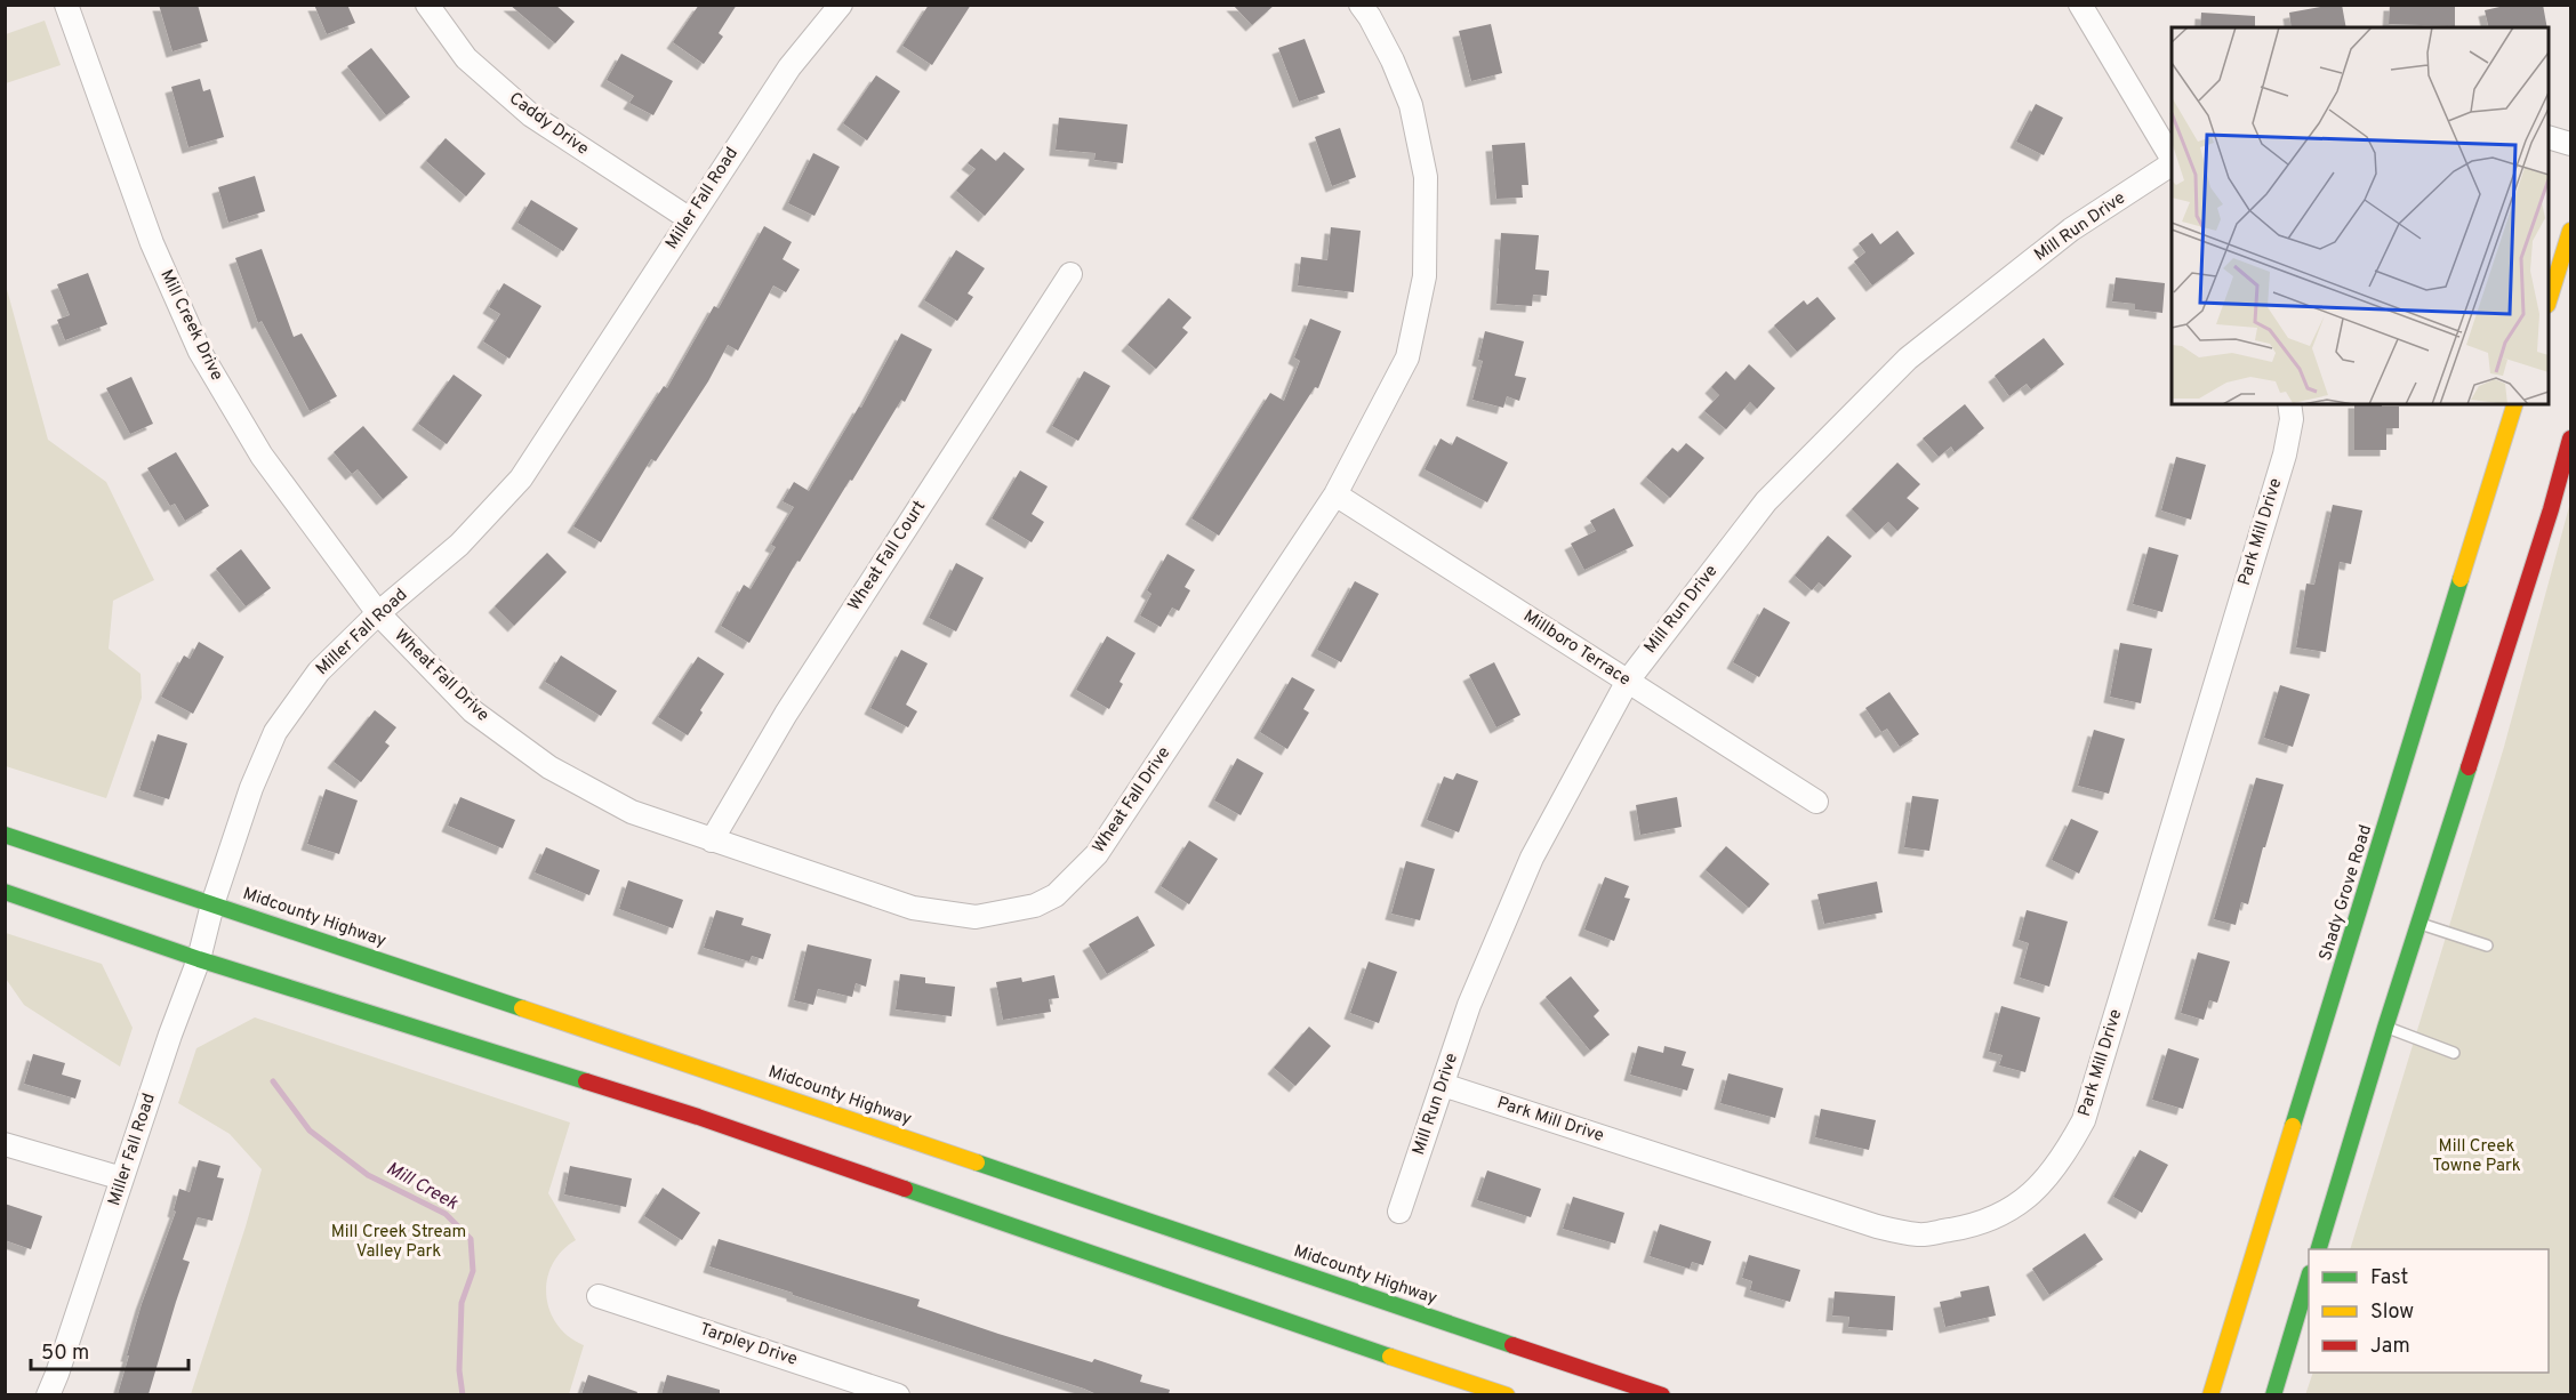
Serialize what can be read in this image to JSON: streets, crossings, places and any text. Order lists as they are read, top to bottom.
{
  "streets": {
    "main road": ["Shady Grove Road", "Midcounty Highway"],
    "street": [
      "Caddy Drive",
      "Miller Fall Road",
      "Mill Run Drive",
      "Mill Creek Drive",
      "Park Mill Drive",
      "Wheat Fall Court",
      "Millboro Terrace",
      "Wheat Fall Drive",
      "Tarpley Drive"
    ]
  },
  "crossings": [
    ["Caddy Drive", "Miller Fall Road"],
    ["Miller Fall Road", "Mill Creek Drive"],
    ["Miller Fall Road", "Wheat Fall Drive"],
    ["Miller Fall Road", "Midcounty Highway"],
    ["Mill Run Drive", "Park Mill Drive"],
    ["Mill Run Drive", "Millboro Terrace"],
    ["Mill Creek Drive", "Wheat Fall Drive"],
    ["Wheat Fall Court", "Wheat Fall Drive"],
    ["Millboro Terrace", "Wheat Fall Drive"]
  ],
  "water": ["Mill Creek"],
  "parks": ["Mill Creek Towne Park", "Mill Creek Stream Valley Park"],
  "legend": ["Fast", "Slow", "Jam"],
  "scale_bar": "50 m"
}
